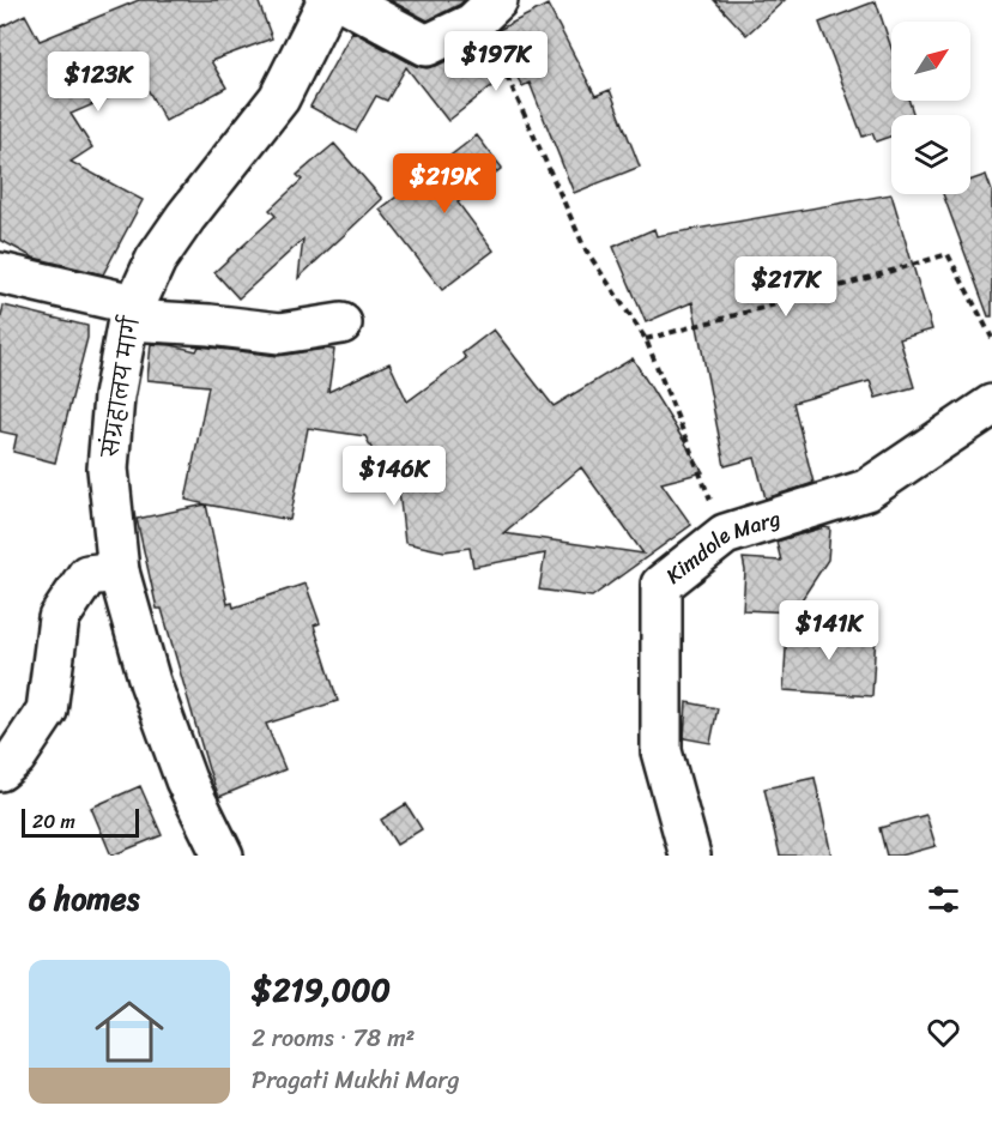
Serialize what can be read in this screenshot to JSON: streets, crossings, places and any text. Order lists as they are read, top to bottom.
{
  "streets": {
    "street": ["संग्रहालय मार्ग", "Kimdole Marg"]
  },
  "scale_bar": "20 m",
  "north": "top right",
  "page": {
    "price": [
      "$197K",
      "$123K",
      "$219K",
      "$217K",
      "$146K",
      "$141K"
    ],
    "scale": "20 m",
    "heading": "6 homes",
    "list": [
      {
        "name": "$219,000",
        "note": "2 rooms · 78 m² · Pragati Mukhi Marg"
      }
    ]
  }
}
